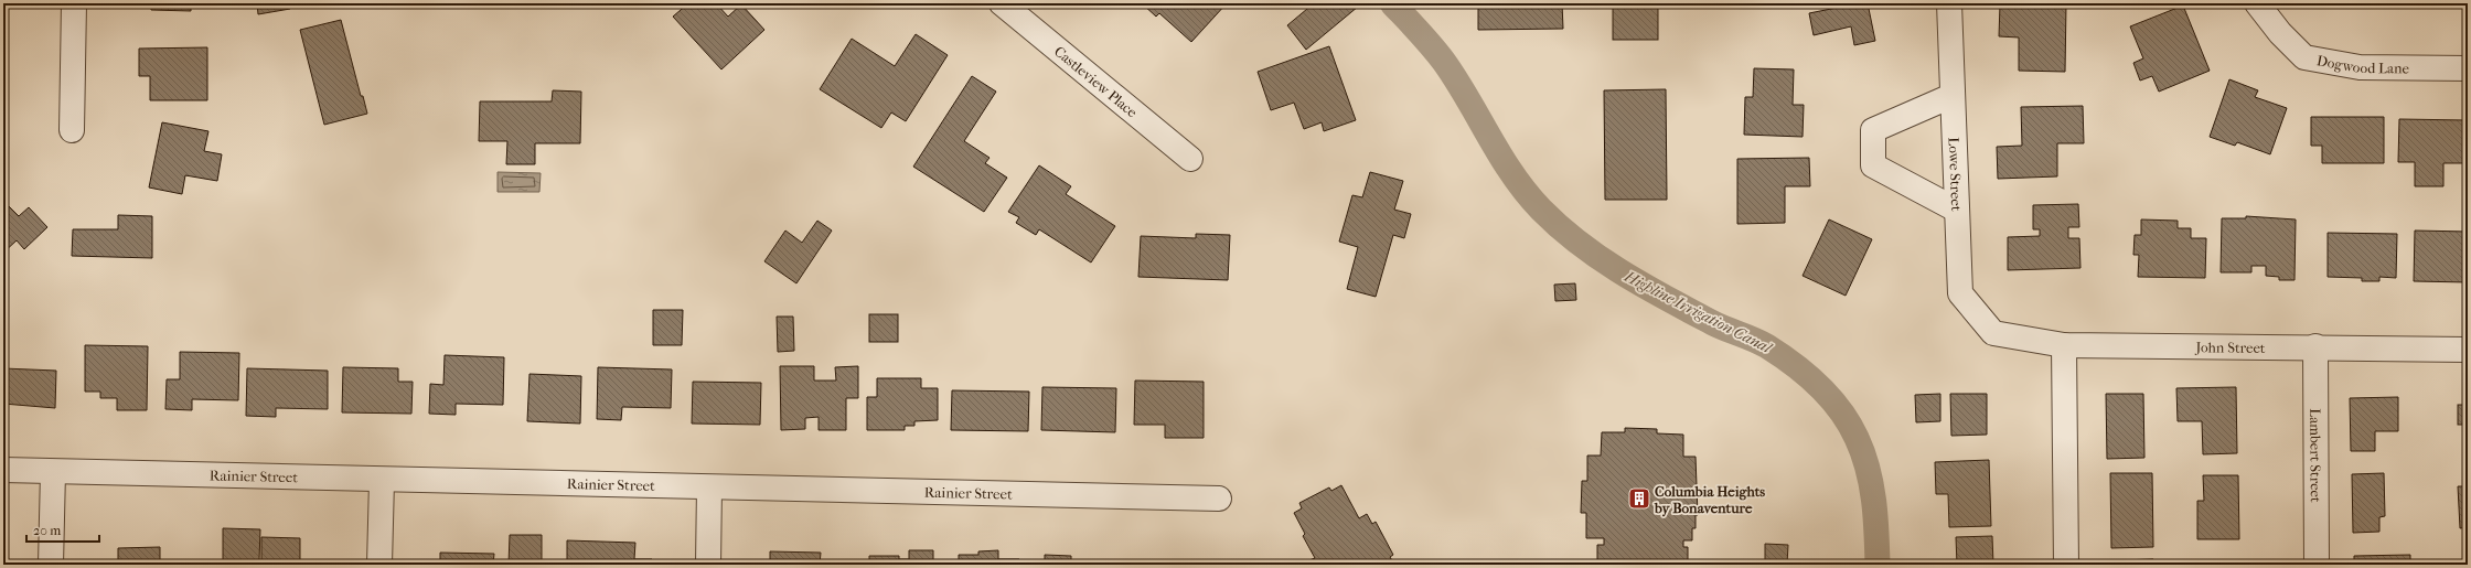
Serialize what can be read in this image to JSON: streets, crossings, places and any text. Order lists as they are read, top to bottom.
{
  "streets": {
    "street": [
      "Dogwood Lane",
      "Castleview Place",
      "Lowe Street",
      "John Street",
      "Lambert Street",
      "Rainier Street"
    ]
  },
  "crossings": [
    ["Lowe Street", "John Street"],
    ["John Street", "Lambert Street"]
  ],
  "water": ["Highline Irrigation Canal"],
  "places": {
    "building": ["Columbia Heights by Bonaventure"]
  },
  "scale_bar": "20 m"
}
